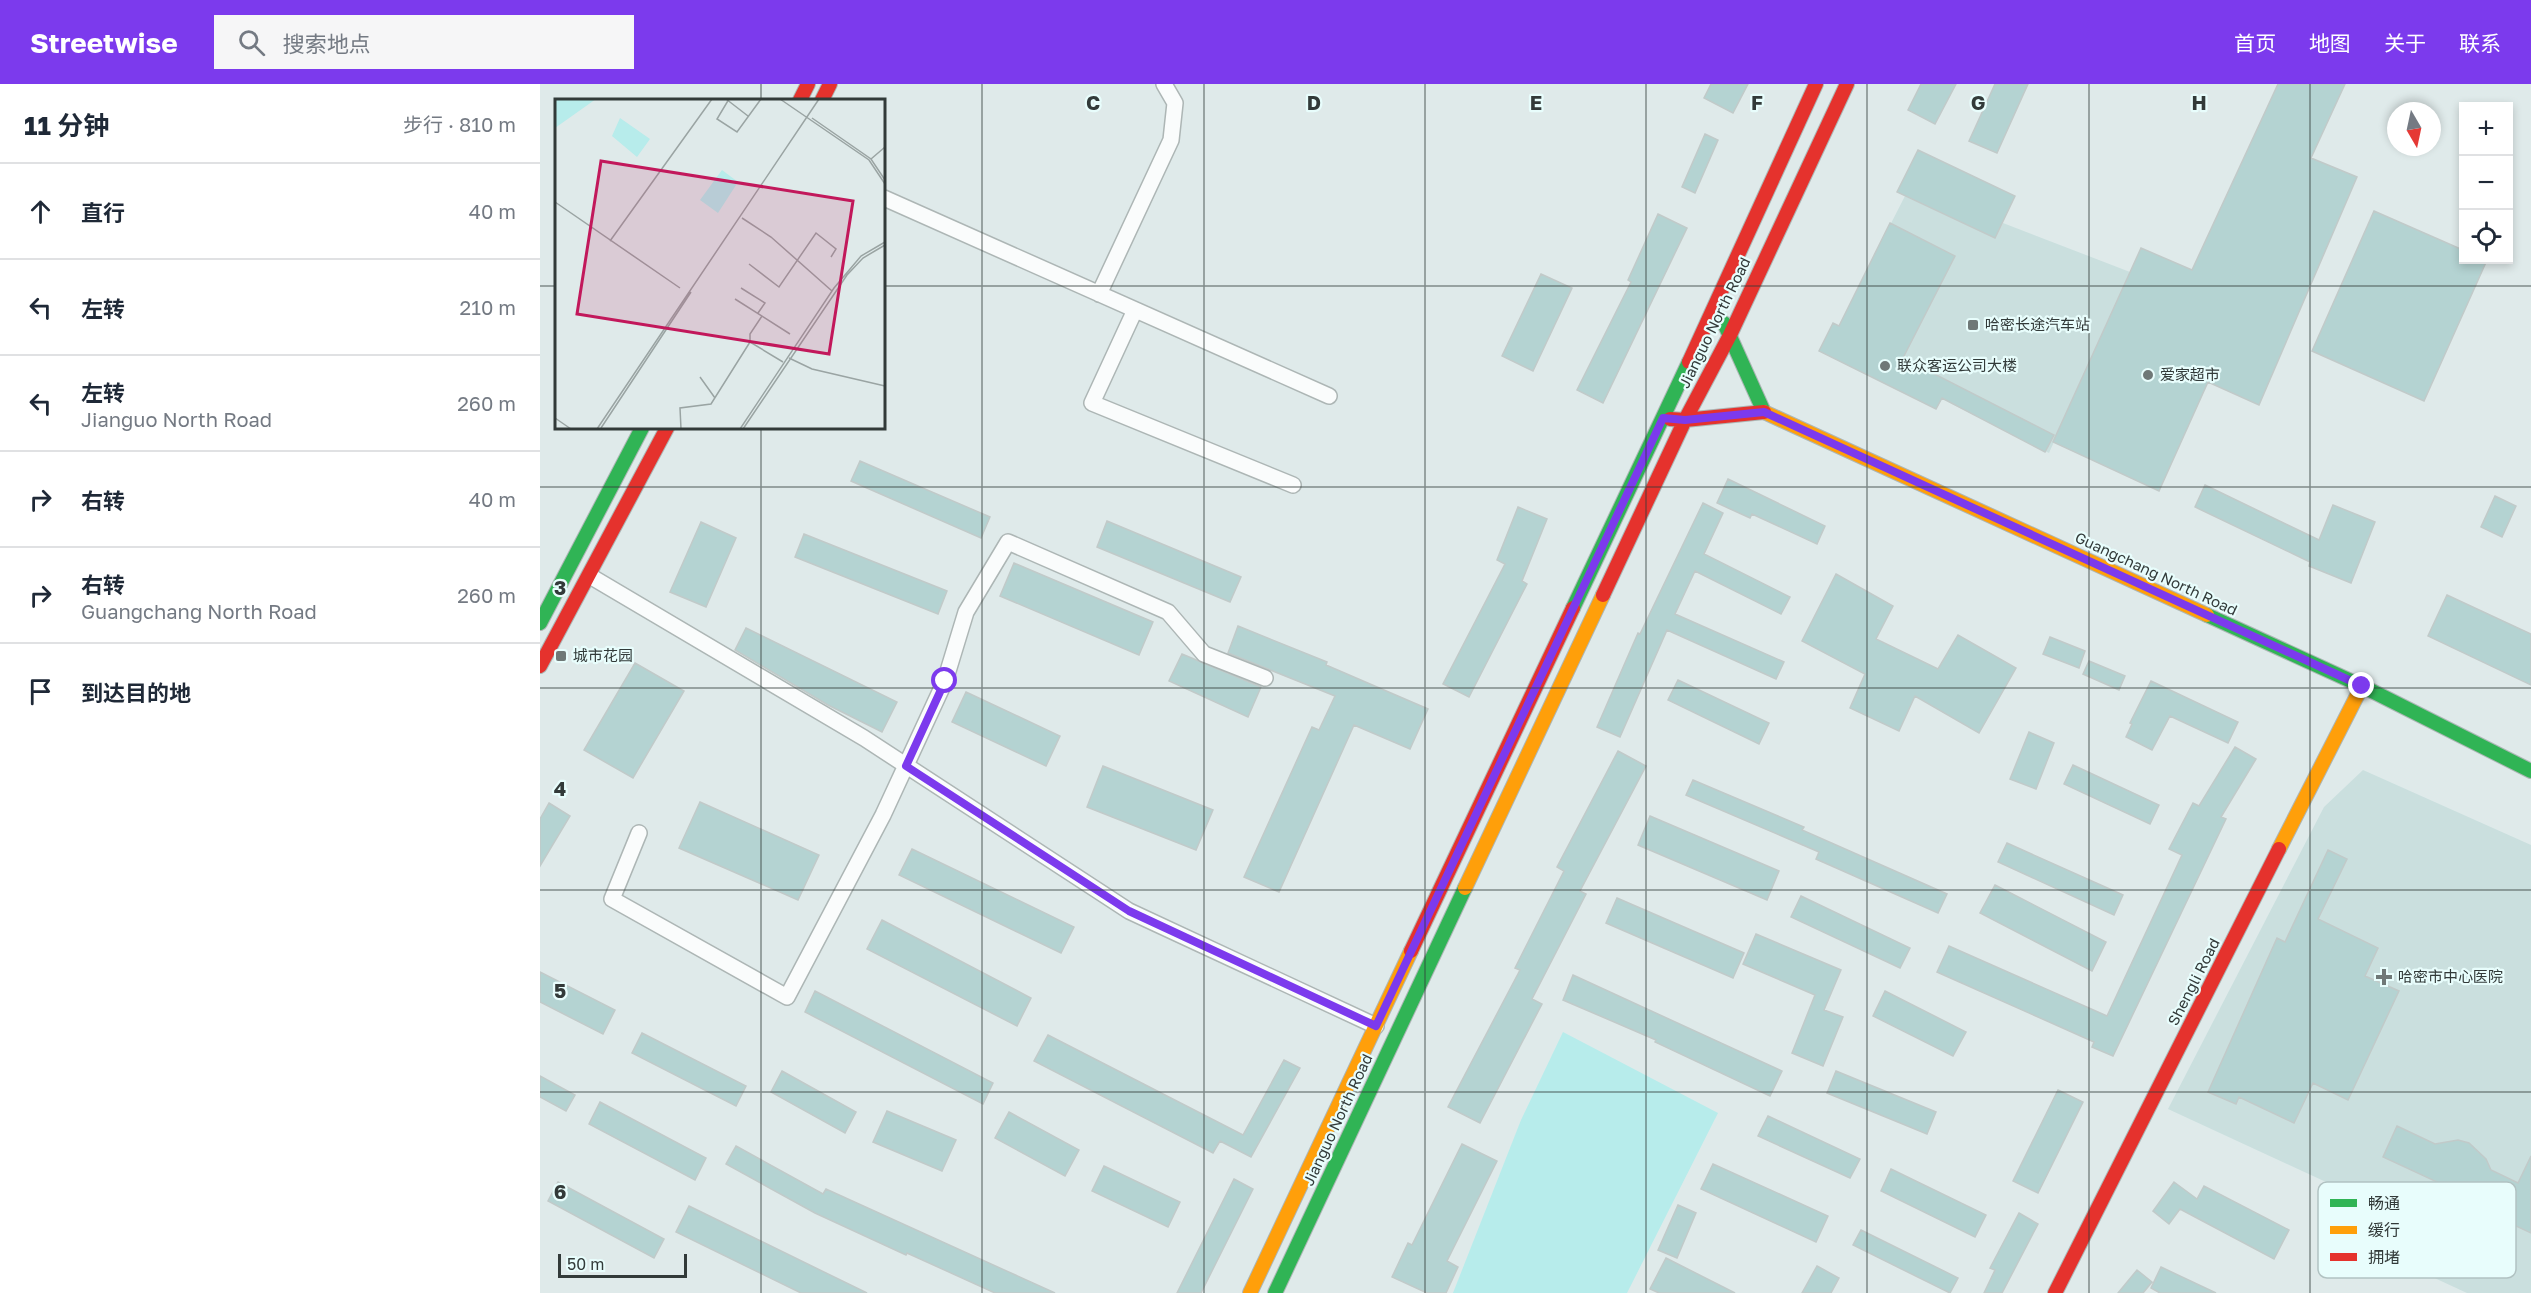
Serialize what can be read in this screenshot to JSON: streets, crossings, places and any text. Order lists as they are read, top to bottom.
{
  "streets": {
    "main road": ["Jianguo North Road", "Guangchang North Road", "Shengli Road"]
  },
  "crossings": [
    ["Guangchang North Road", "Shengli Road"]
  ],
  "places": {
    "transit": ["哈密长途汽车站", "城市花园"],
    "other": ["联众客运公司大楼", "爱家超市"],
    "health": ["哈密市中心医院"]
  },
  "legend": ["畅通", "缓行", "拥堵"],
  "scale_bar": "50 m",
  "north": "bottom",
  "page": {
    "header": "Streetwise",
    "search": "搜索地点",
    "nav": [
      "首页",
      "地图",
      "关于",
      "联系"
    ],
    "heading": ["11 分钟", "步行 · 810 m"],
    "map_buttons": ["+", "−"],
    "list": [
      ["直行", "40 m"],
      ["左转", "210 m"],
      ["左转", "Jianguo North Road", "260 m"],
      ["右转", "40 m"],
      ["右转", "Guangchang North Road", "260 m"],
      "到达目的地"
    ],
    "scale": "50 m"
  },
  "grid": {
    "columns": [
      "C",
      "D",
      "E",
      "F",
      "G",
      "H"
    ],
    "rows": [
      "3",
      "4",
      "5",
      "6"
    ]
  }
}
